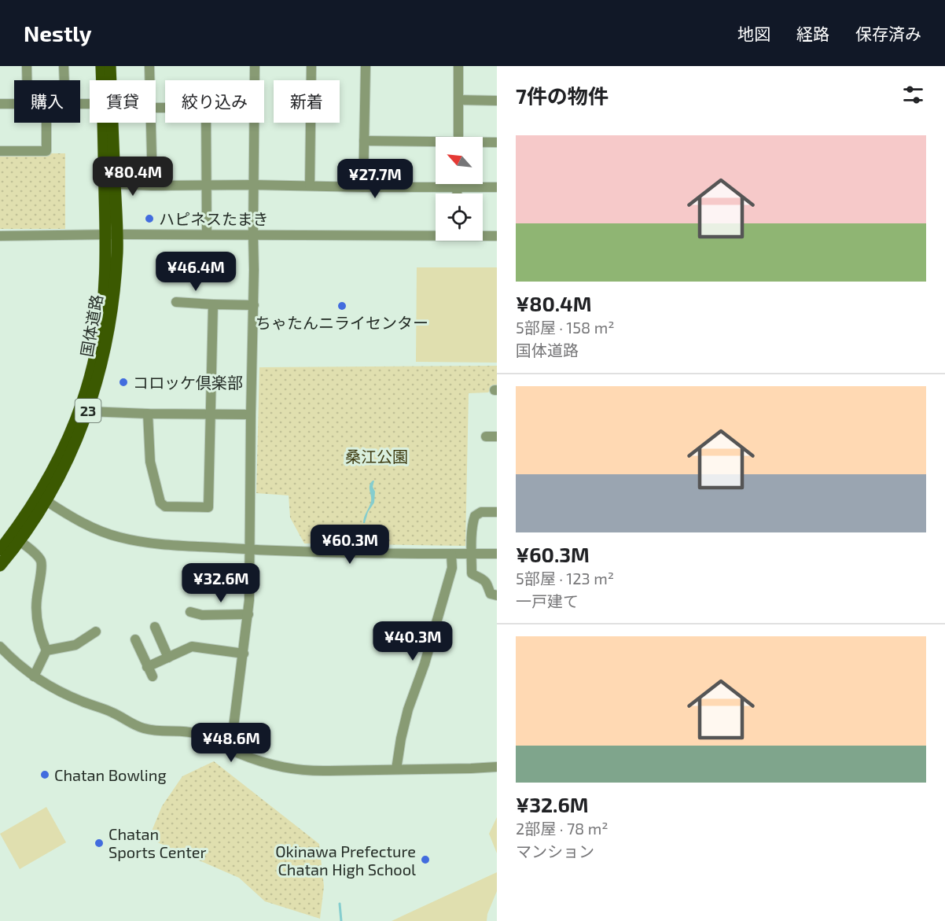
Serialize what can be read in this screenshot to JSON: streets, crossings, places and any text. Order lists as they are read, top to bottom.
{
  "streets": {
    "main road": ["国体道路", "23"]
  },
  "parks": ["桑江公園"],
  "places": [
    "ハピネスたまき",
    "ちゃたんニライセンター",
    "コロッケ倶楽部",
    "Chatan Bowling",
    "Chatan Sports Center",
    "Okinawa Prefecture Chatan High School"
  ],
  "north": "top left",
  "page": {
    "header": "Nestly",
    "nav": ["地図", "経路", "保存済み"],
    "heading": "7件の物件",
    "chip": [
      "購入",
      "賃貸",
      "絞り込み",
      "新着"
    ],
    "list": [
      {
        "name": "¥80.4M",
        "note": "5部屋 · 158 m² · 国体道路"
      },
      {
        "name": "¥60.3M",
        "note": "5部屋 · 123 m² · 一戸建て"
      },
      {
        "name": "¥32.6M",
        "note": "2部屋 · 78 m² · マンション"
      }
    ],
    "price": [
      "¥80.4M",
      "¥27.7M",
      "¥46.4M",
      "¥60.3M",
      "¥32.6M",
      "¥40.3M",
      "¥48.6M"
    ]
  }
}
